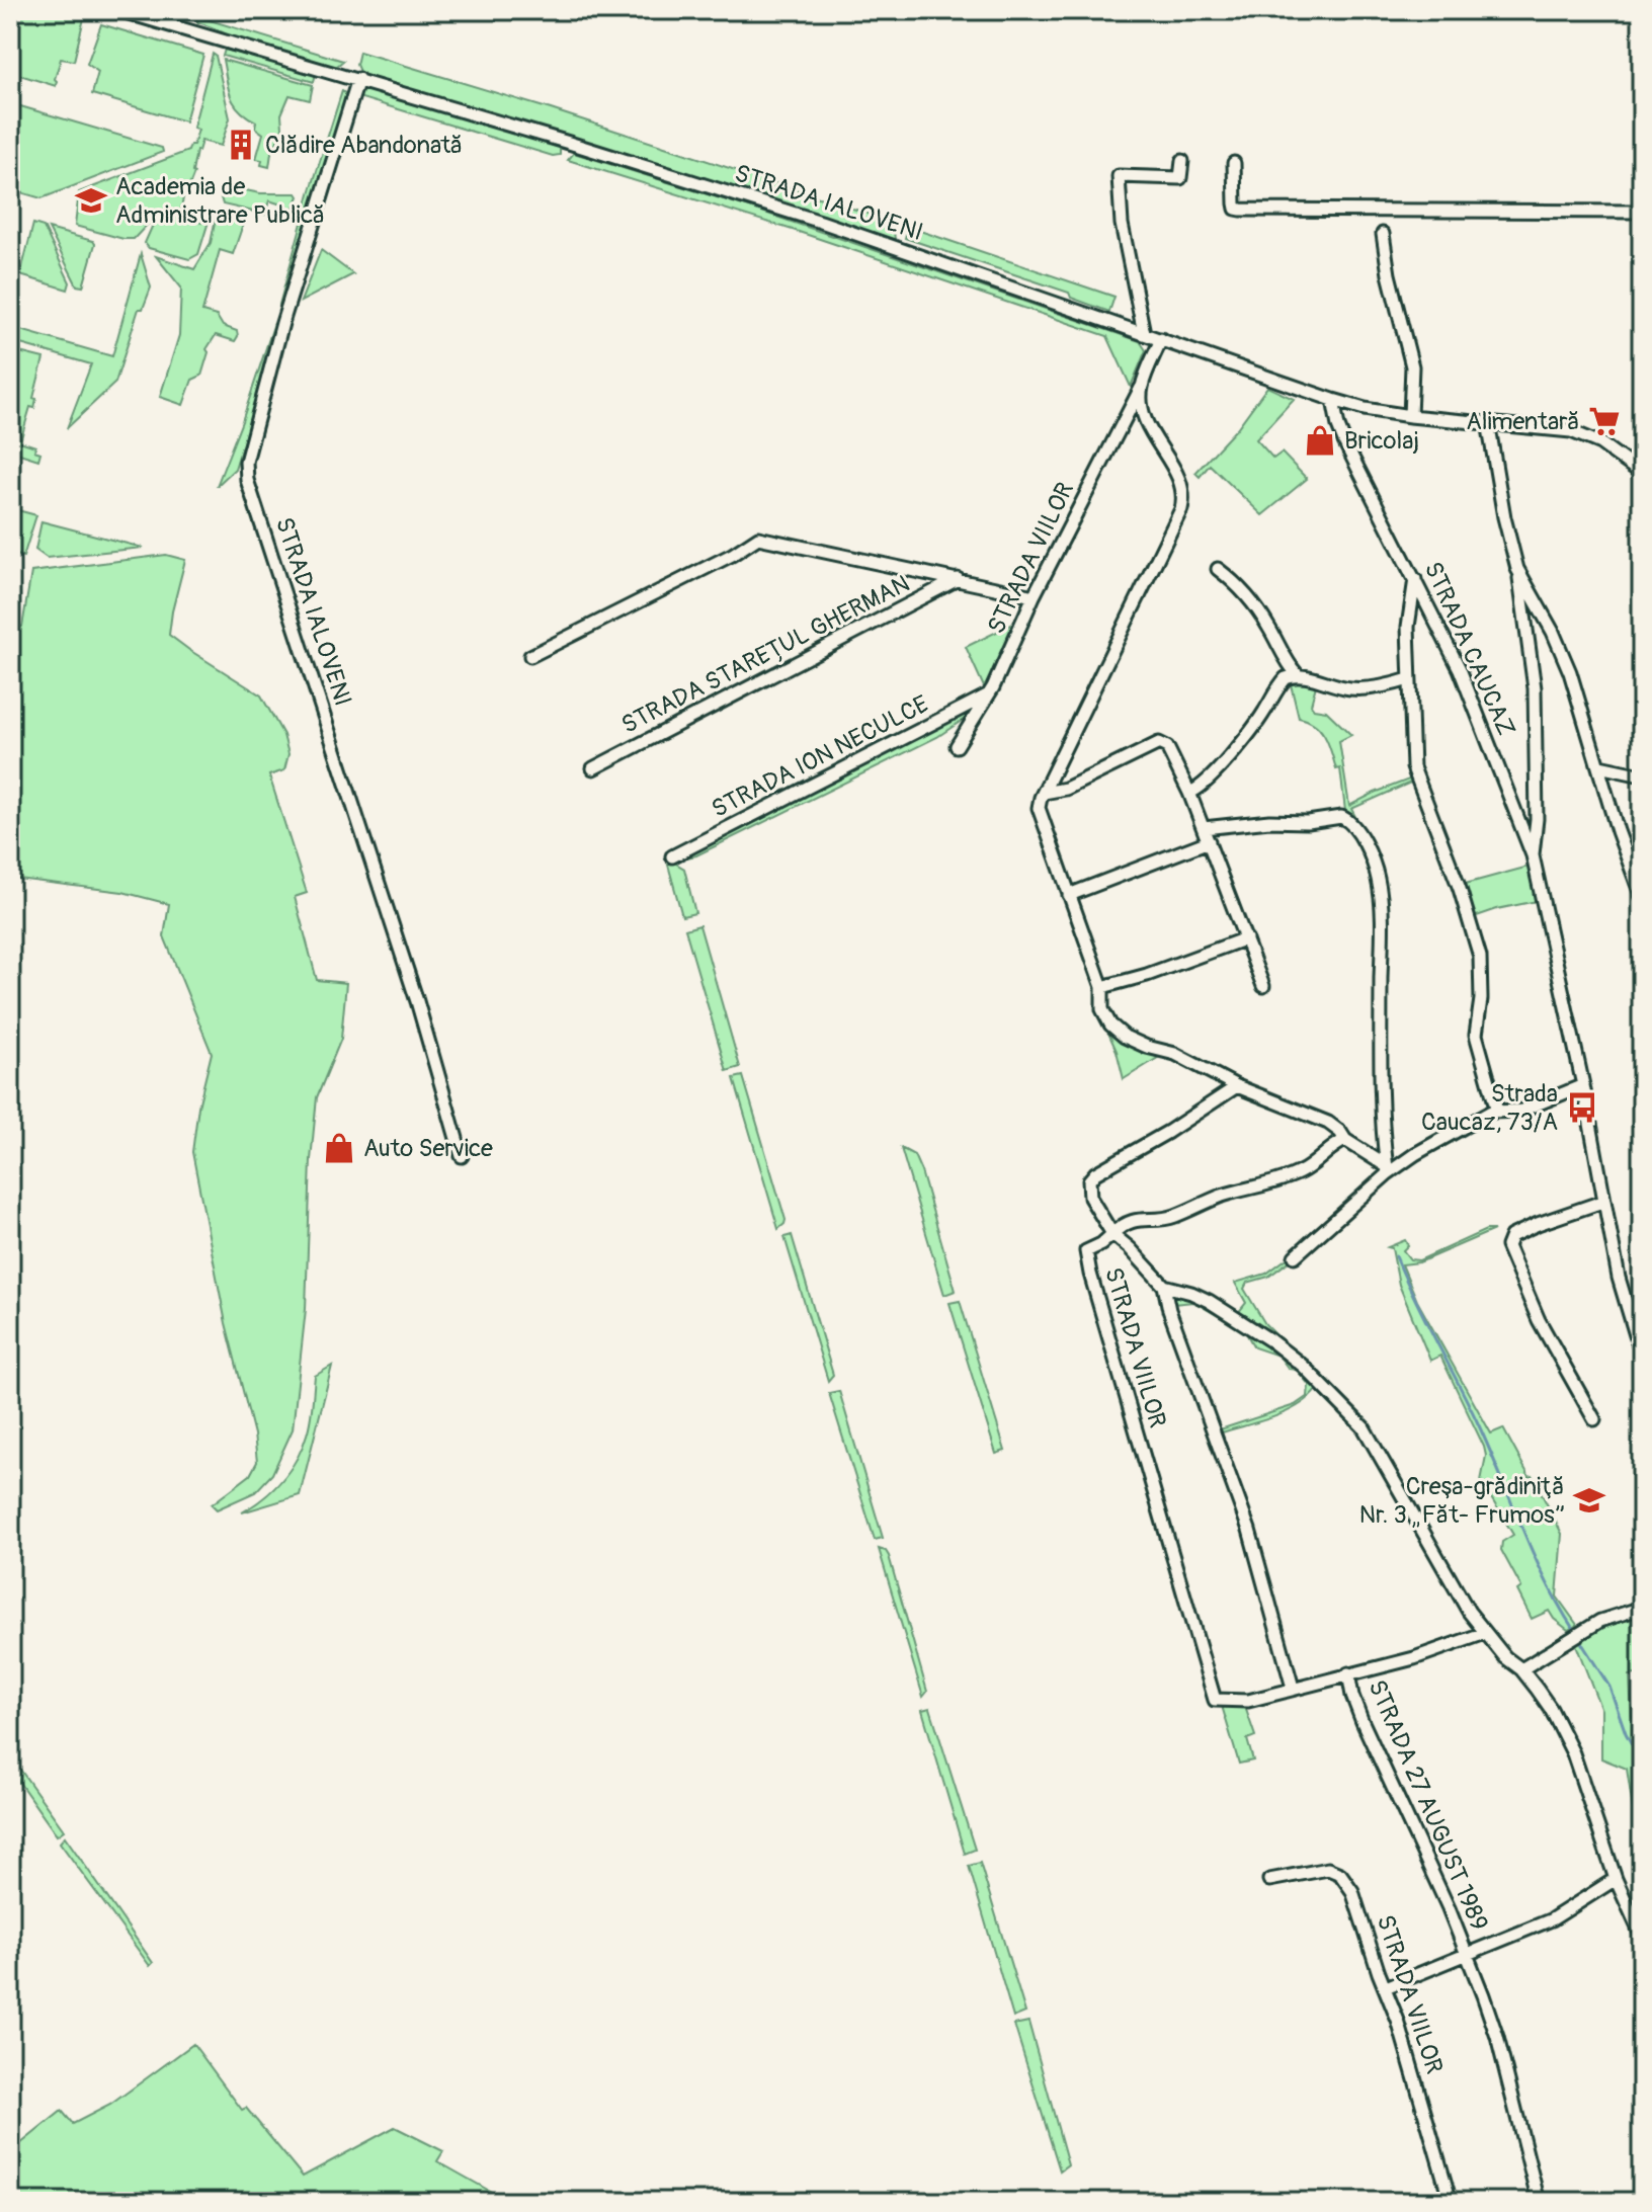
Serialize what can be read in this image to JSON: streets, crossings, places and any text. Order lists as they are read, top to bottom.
{
  "streets": {
    "street": [
      "STRADA IALOVENI",
      "STRADA VIILOR",
      "STRADA CAUCAZ",
      "STRADA STAREȚUL GHERMAN",
      "STRADA ION NECULCE",
      "STRADA 27 AUGUST 1989"
    ]
  },
  "crossings": [
    ["STRADA VIILOR", "STRADA ION NECULCE"],
    ["STRADA VIILOR", "STRADA 27 AUGUST 1989"]
  ],
  "places": {
    "building": ["Clădire Abandonată"],
    "school or university": ["Academia de Administrare Publică", "Creşa-grădiniţă Nr. 3 „Făt- Frumos”"],
    "supermarket": ["Alimentară"],
    "shop": ["Bricolaj", "Auto Service"],
    "bus stop": ["Strada Caucaz, 73/A"]
  }
}
